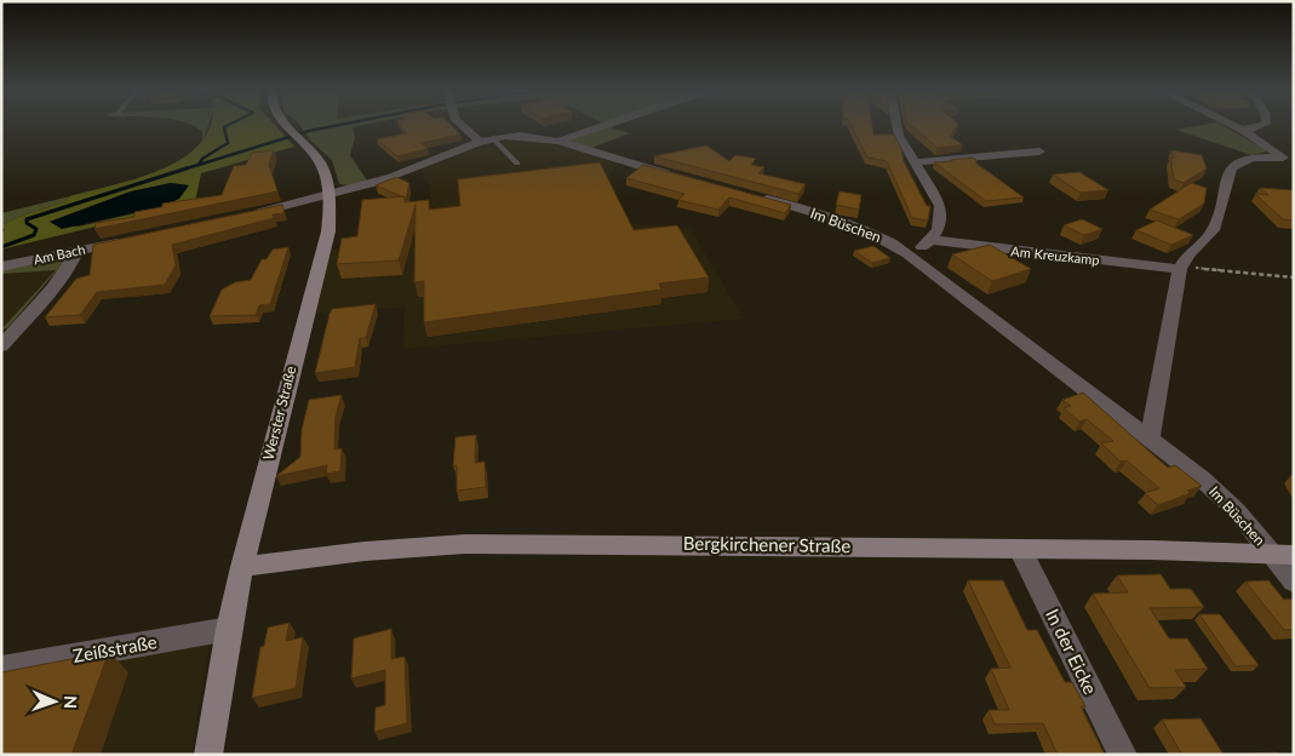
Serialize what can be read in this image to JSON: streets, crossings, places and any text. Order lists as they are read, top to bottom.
{
  "streets": {
    "main road": ["Werster Straße", "Bergkirchener Straße"],
    "street": [
      "Im Büschen",
      "Am Bach",
      "Am Kreuzkamp",
      "Zeißstraße",
      "In der Eicke"
    ]
  },
  "crossings": [
    ["Im Büschen", "Bergkirchener Straße"],
    ["Werster Straße", "Bergkirchener Straße"],
    ["Werster Straße", "Zeißstraße"],
    ["Bergkirchener Straße", "In der Eicke"]
  ],
  "north": "right"
}
